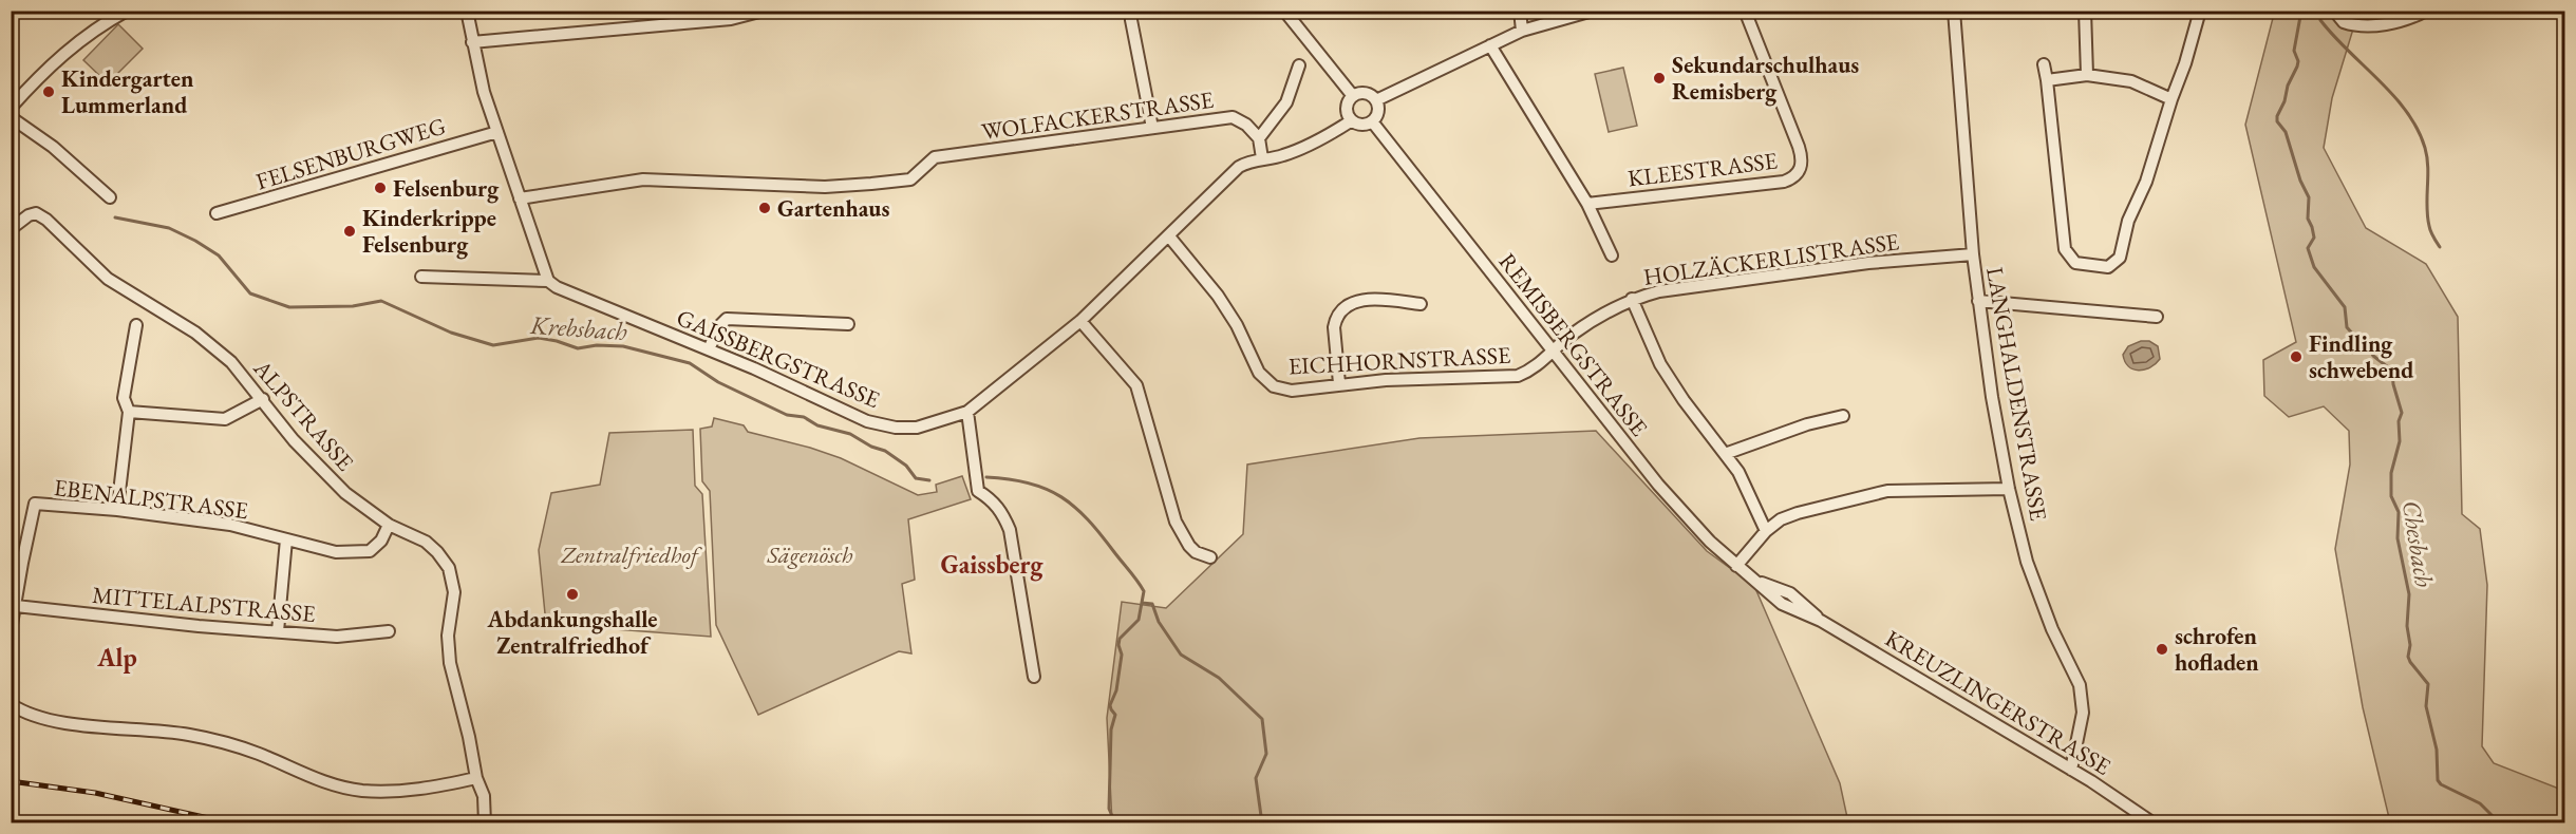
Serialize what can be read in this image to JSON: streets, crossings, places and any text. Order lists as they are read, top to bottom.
{
  "streets": {
    "street": [
      "WOLFACKERSTRASSE",
      "FELSENBURGWEG",
      "KLEESTRASSE",
      "HOLZÄCKERLISTRASSE",
      "REMISBERGSTRASSE",
      "GAISSBERGSTRASSE",
      "EICHHORNSTRASSE",
      "LANGHALDENSTRASSE",
      "ALPSTRASSE",
      "EBENALPSTRASSE",
      "MITTELALPSTRASSE",
      "KREUZLINGERSTRASSE"
    ]
  },
  "crossings": [
    ["HOLZÄCKERLISTRASSE", "REMISBERGSTRASSE"],
    ["HOLZÄCKERLISTRASSE", "EICHHORNSTRASSE"],
    ["HOLZÄCKERLISTRASSE", "LANGHALDENSTRASSE"],
    ["REMISBERGSTRASSE", "GAISSBERGSTRASSE"],
    ["REMISBERGSTRASSE", "EICHHORNSTRASSE"],
    ["REMISBERGSTRASSE", "KREUZLINGERSTRASSE"],
    ["GAISSBERGSTRASSE", "EICHHORNSTRASSE"],
    ["LANGHALDENSTRASSE", "KREUZLINGERSTRASSE"],
    ["ALPSTRASSE", "EBENALPSTRASSE"],
    ["EBENALPSTRASSE", "MITTELALPSTRASSE"]
  ],
  "districts": ["Gaissberg", "Alp"],
  "water": ["Krebsbach", "Chesbach"],
  "parks": ["Zentralfriedhof", "Sägenösch"],
  "places": [
    "Sekundarschulhaus Remisberg",
    "Kindergarten Lummerland",
    "Felsenburg",
    "Gartenhaus",
    "Kinderkrippe Felsenburg",
    "Findling schwebend",
    "Abdankungshalle Zentralfriedhof",
    "schrofen hofladen"
  ]
}
